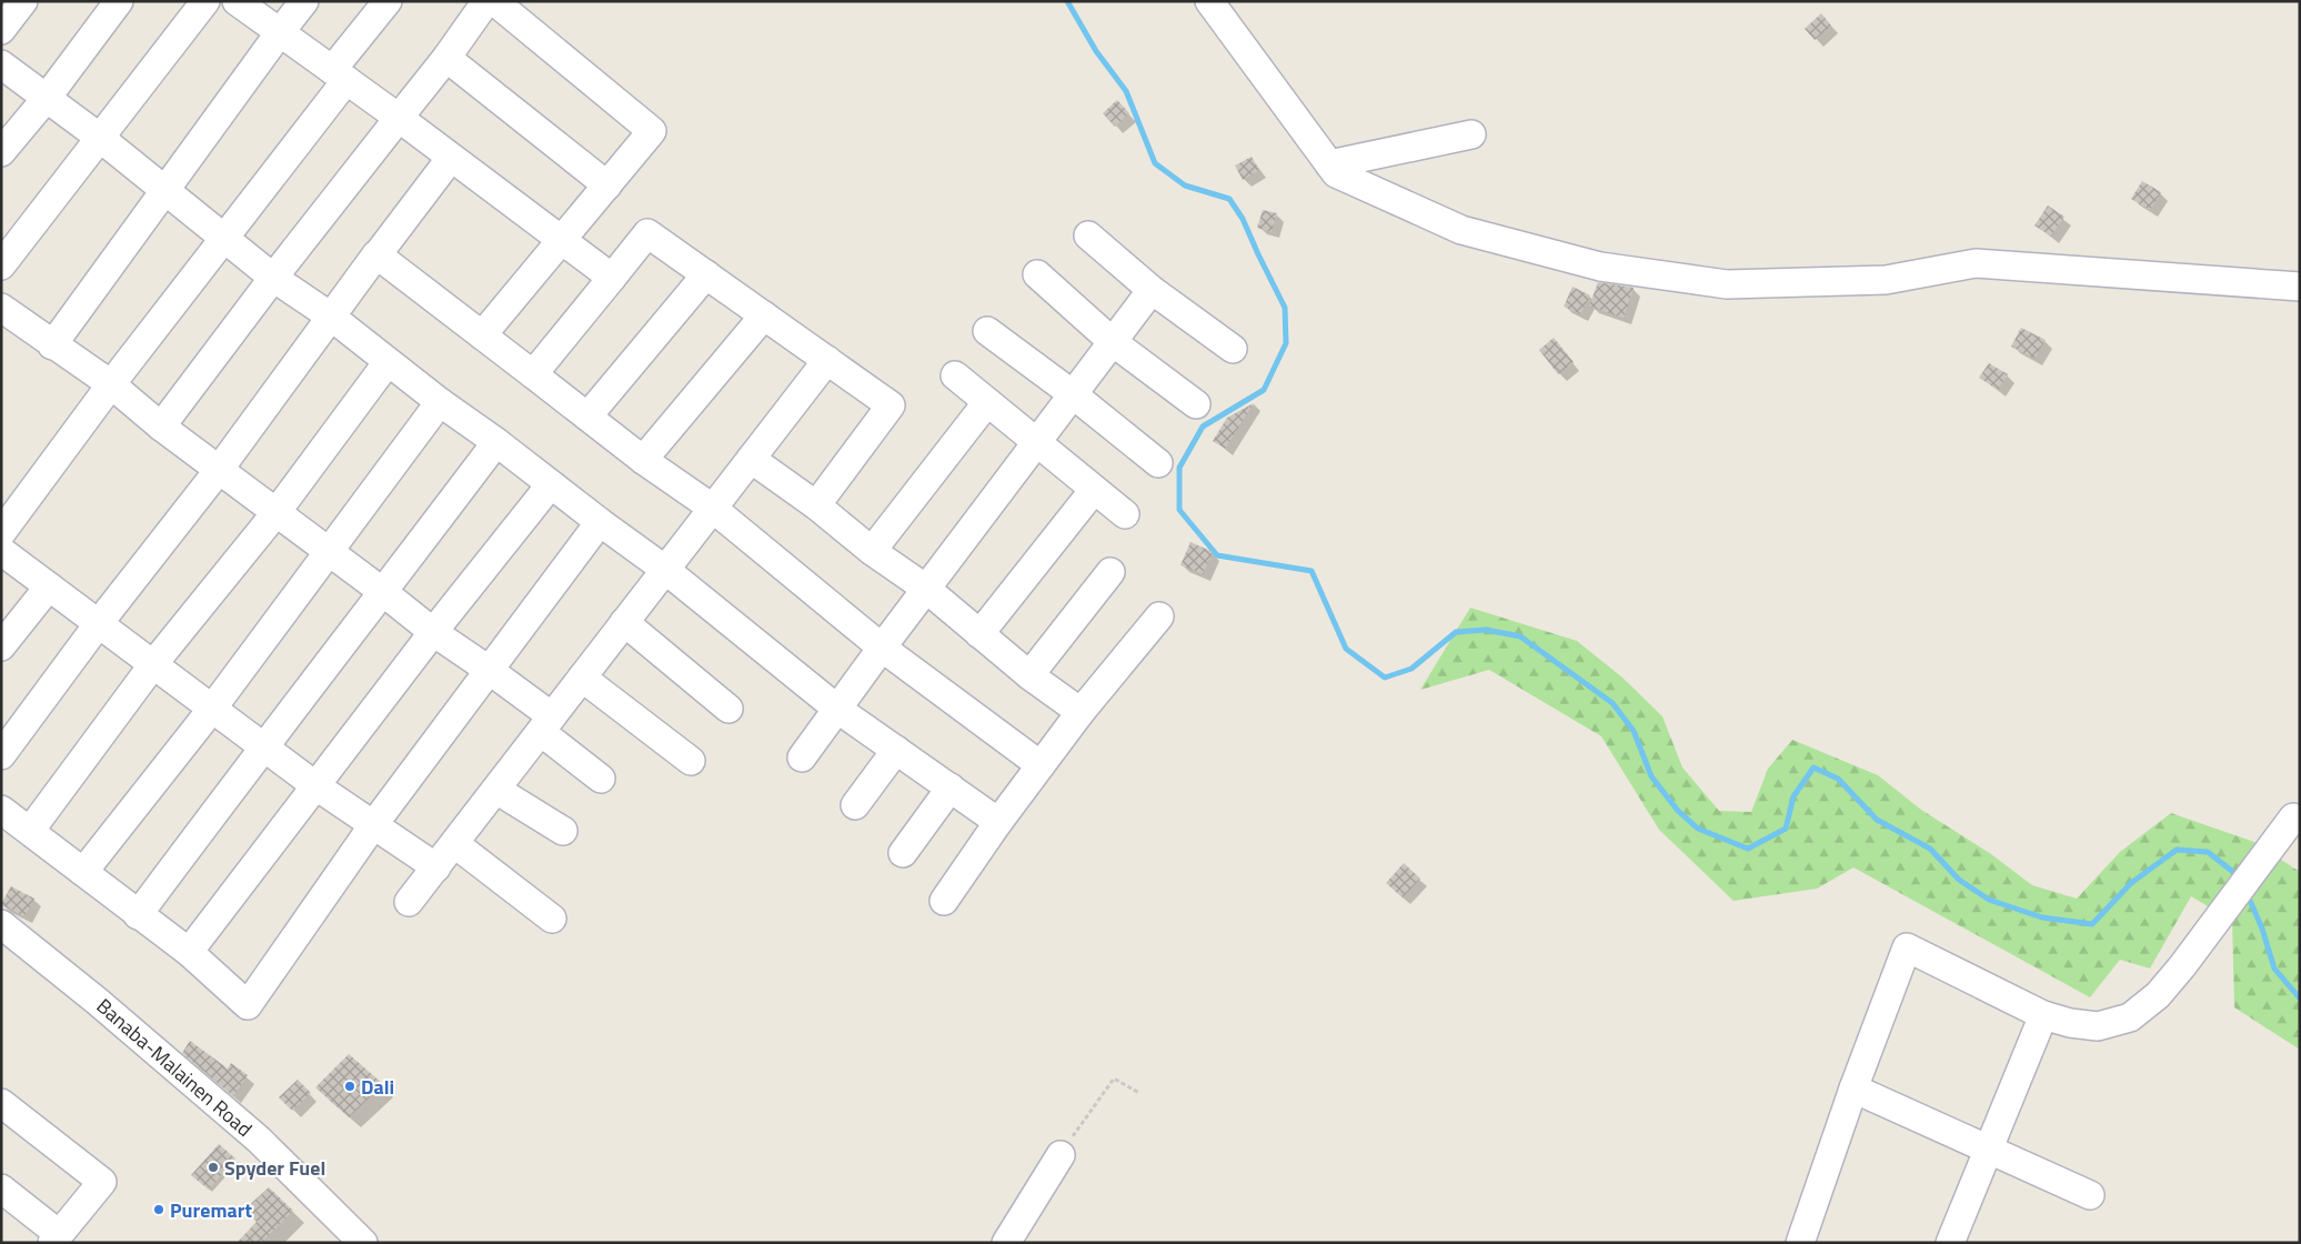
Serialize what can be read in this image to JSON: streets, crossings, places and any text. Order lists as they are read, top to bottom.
{
  "streets": {
    "street": ["Banaba-Malainen Road"]
  },
  "places": ["Dali", "Spyder Fuel", "Puremart"]
}
